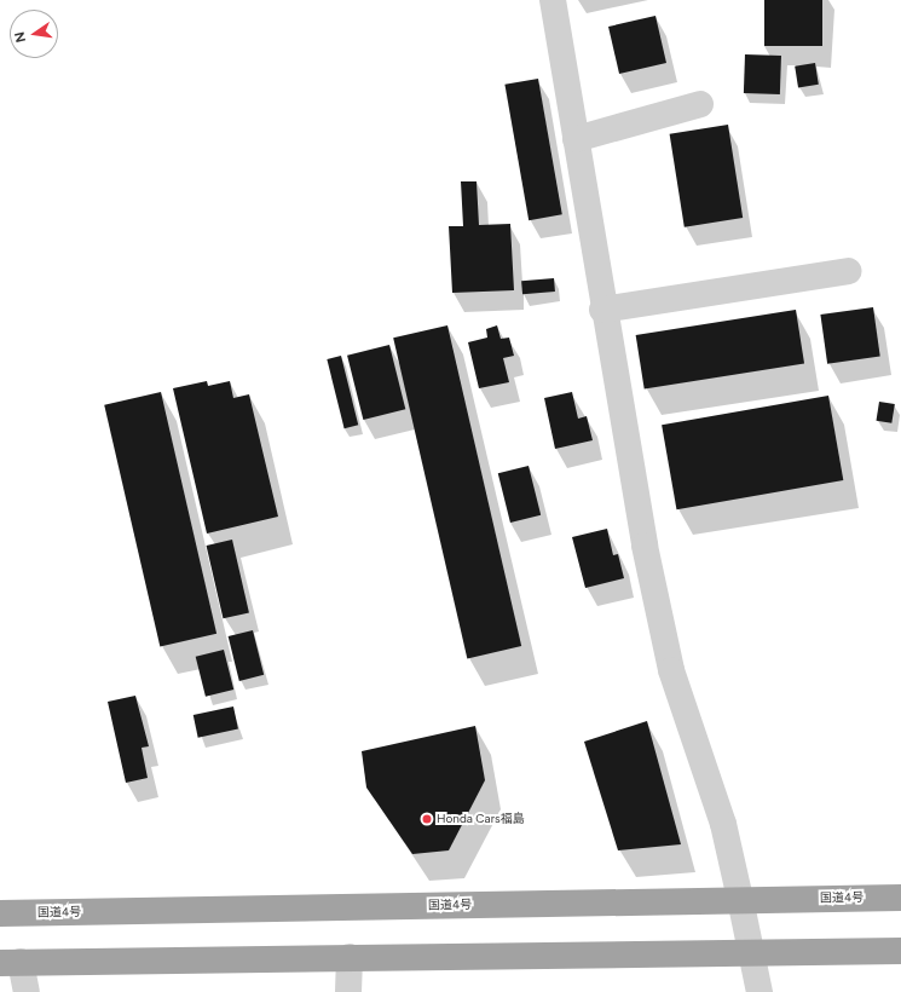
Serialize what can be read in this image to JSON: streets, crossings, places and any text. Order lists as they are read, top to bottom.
{
  "streets": {
    "highway": ["国道4号"]
  },
  "places": ["Honda Cars福島"],
  "north": "left"
}
